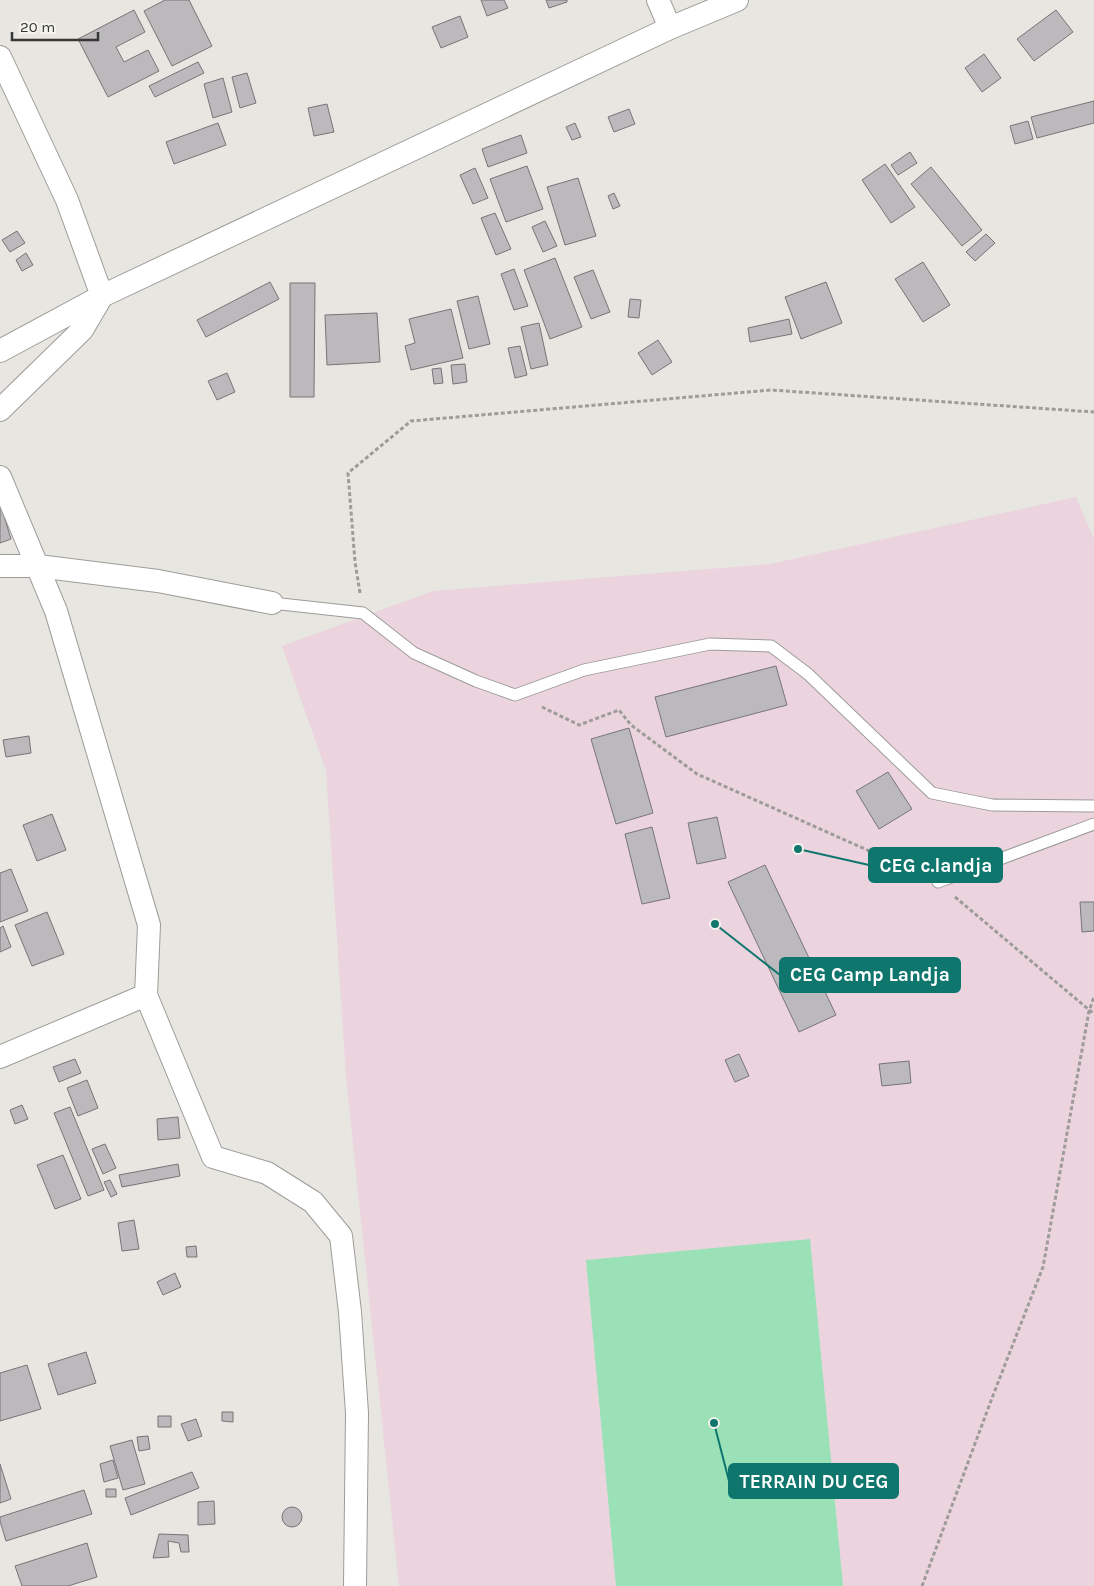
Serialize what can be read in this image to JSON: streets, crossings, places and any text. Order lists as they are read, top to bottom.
{
  "places": ["CEG c.landja", "CEG Camp Landja", "TERRAIN DU CEG"],
  "scale_bar": "20 m"
}
